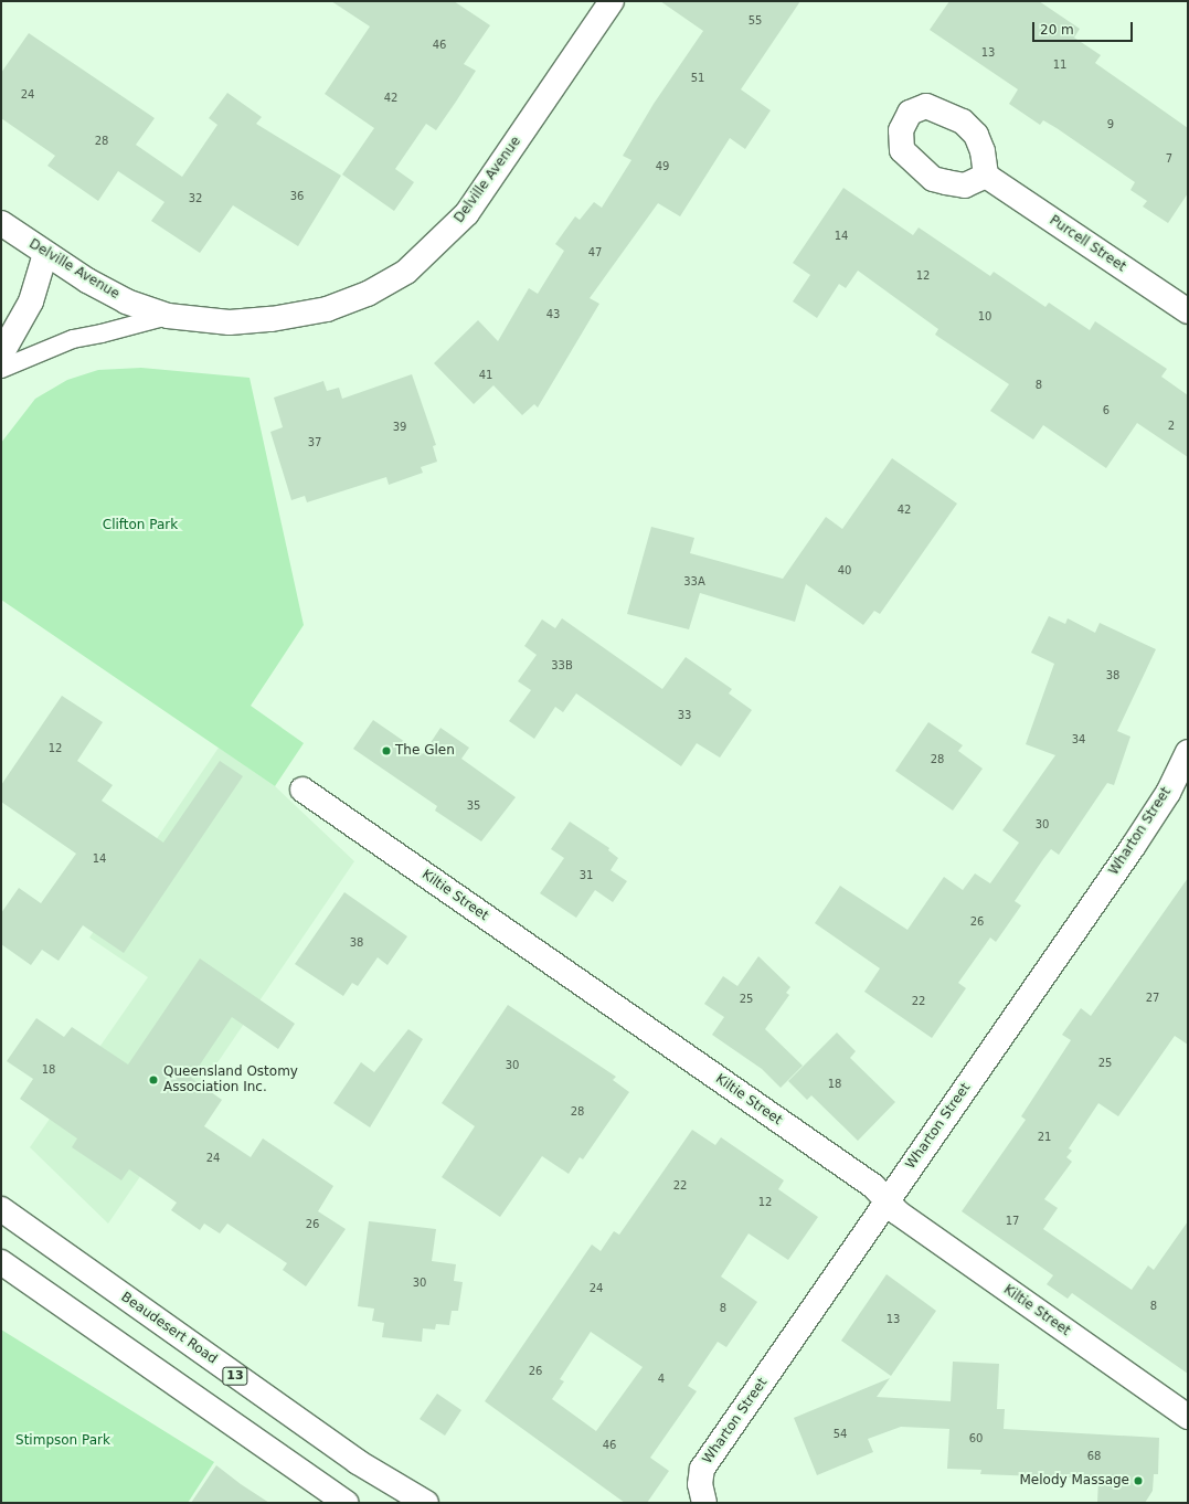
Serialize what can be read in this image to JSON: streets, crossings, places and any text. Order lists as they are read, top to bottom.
{
  "streets": {
    "main road": [
      "Delville Avenue",
      "Purcell Street",
      "Wharton Street",
      "Kiltie Street",
      "Beaudesert Road",
      "13"
    ]
  },
  "crossings": [
    ["Wharton Street", "Kiltie Street"]
  ],
  "parks": ["Clifton Park", "Stimpson Park"],
  "places": ["The Glen", "Queensland Ostomy Association Inc.", "Melody Massage"],
  "house_numbers": [
    "55",
    "46",
    "13",
    "11",
    "51",
    "24",
    "42",
    "9",
    "28",
    "7",
    "49",
    "36",
    "32",
    "14",
    "47",
    "12",
    "43",
    "10",
    "41",
    "8",
    "6",
    "2",
    "39",
    "37",
    "42",
    "40",
    "33A",
    "33B",
    "38",
    "33",
    "34",
    "12",
    "28",
    "35",
    "30",
    "14",
    "31",
    "26",
    "38",
    "27",
    "25",
    "22",
    "25",
    "30",
    "18",
    "18",
    "28",
    "21",
    "24",
    "22",
    "12",
    "17",
    "26",
    "30",
    "24",
    "8",
    "8",
    "13",
    "26",
    "4",
    "54",
    "60",
    "46",
    "68"
  ],
  "scale_bar": "20 m"
}
